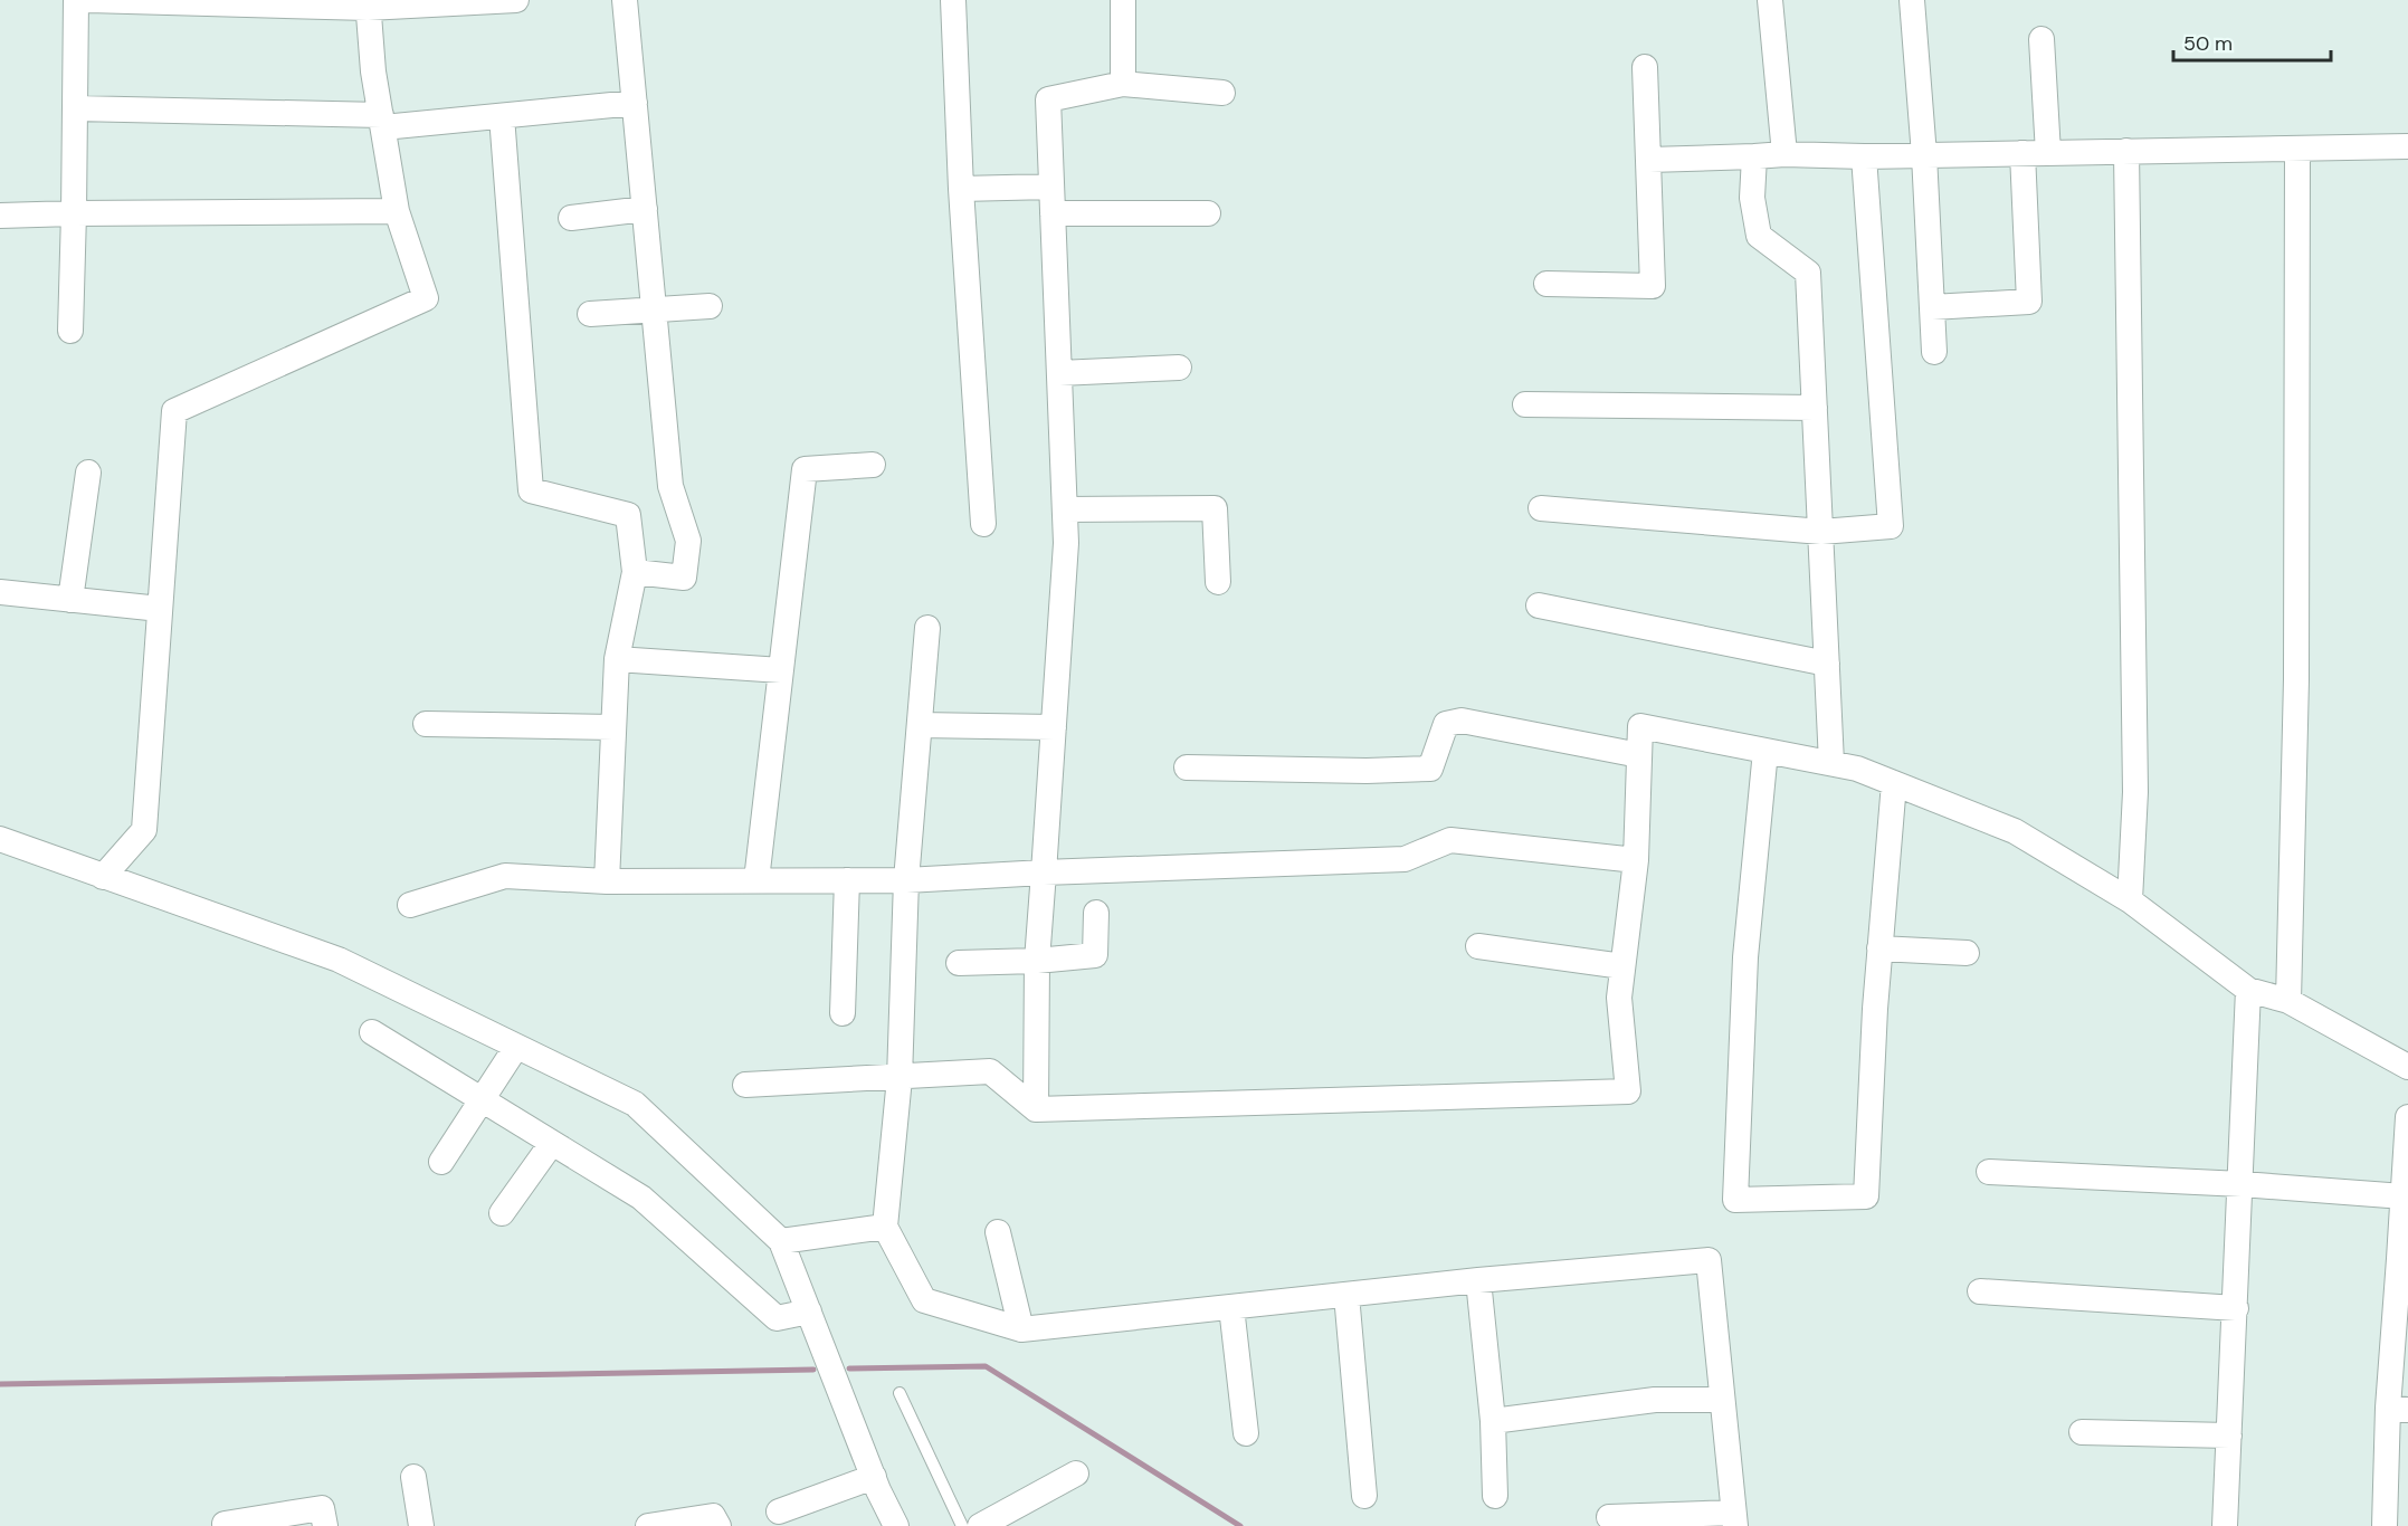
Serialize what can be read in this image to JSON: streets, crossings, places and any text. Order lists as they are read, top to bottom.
{
  "scale_bar": "50 m"
}
